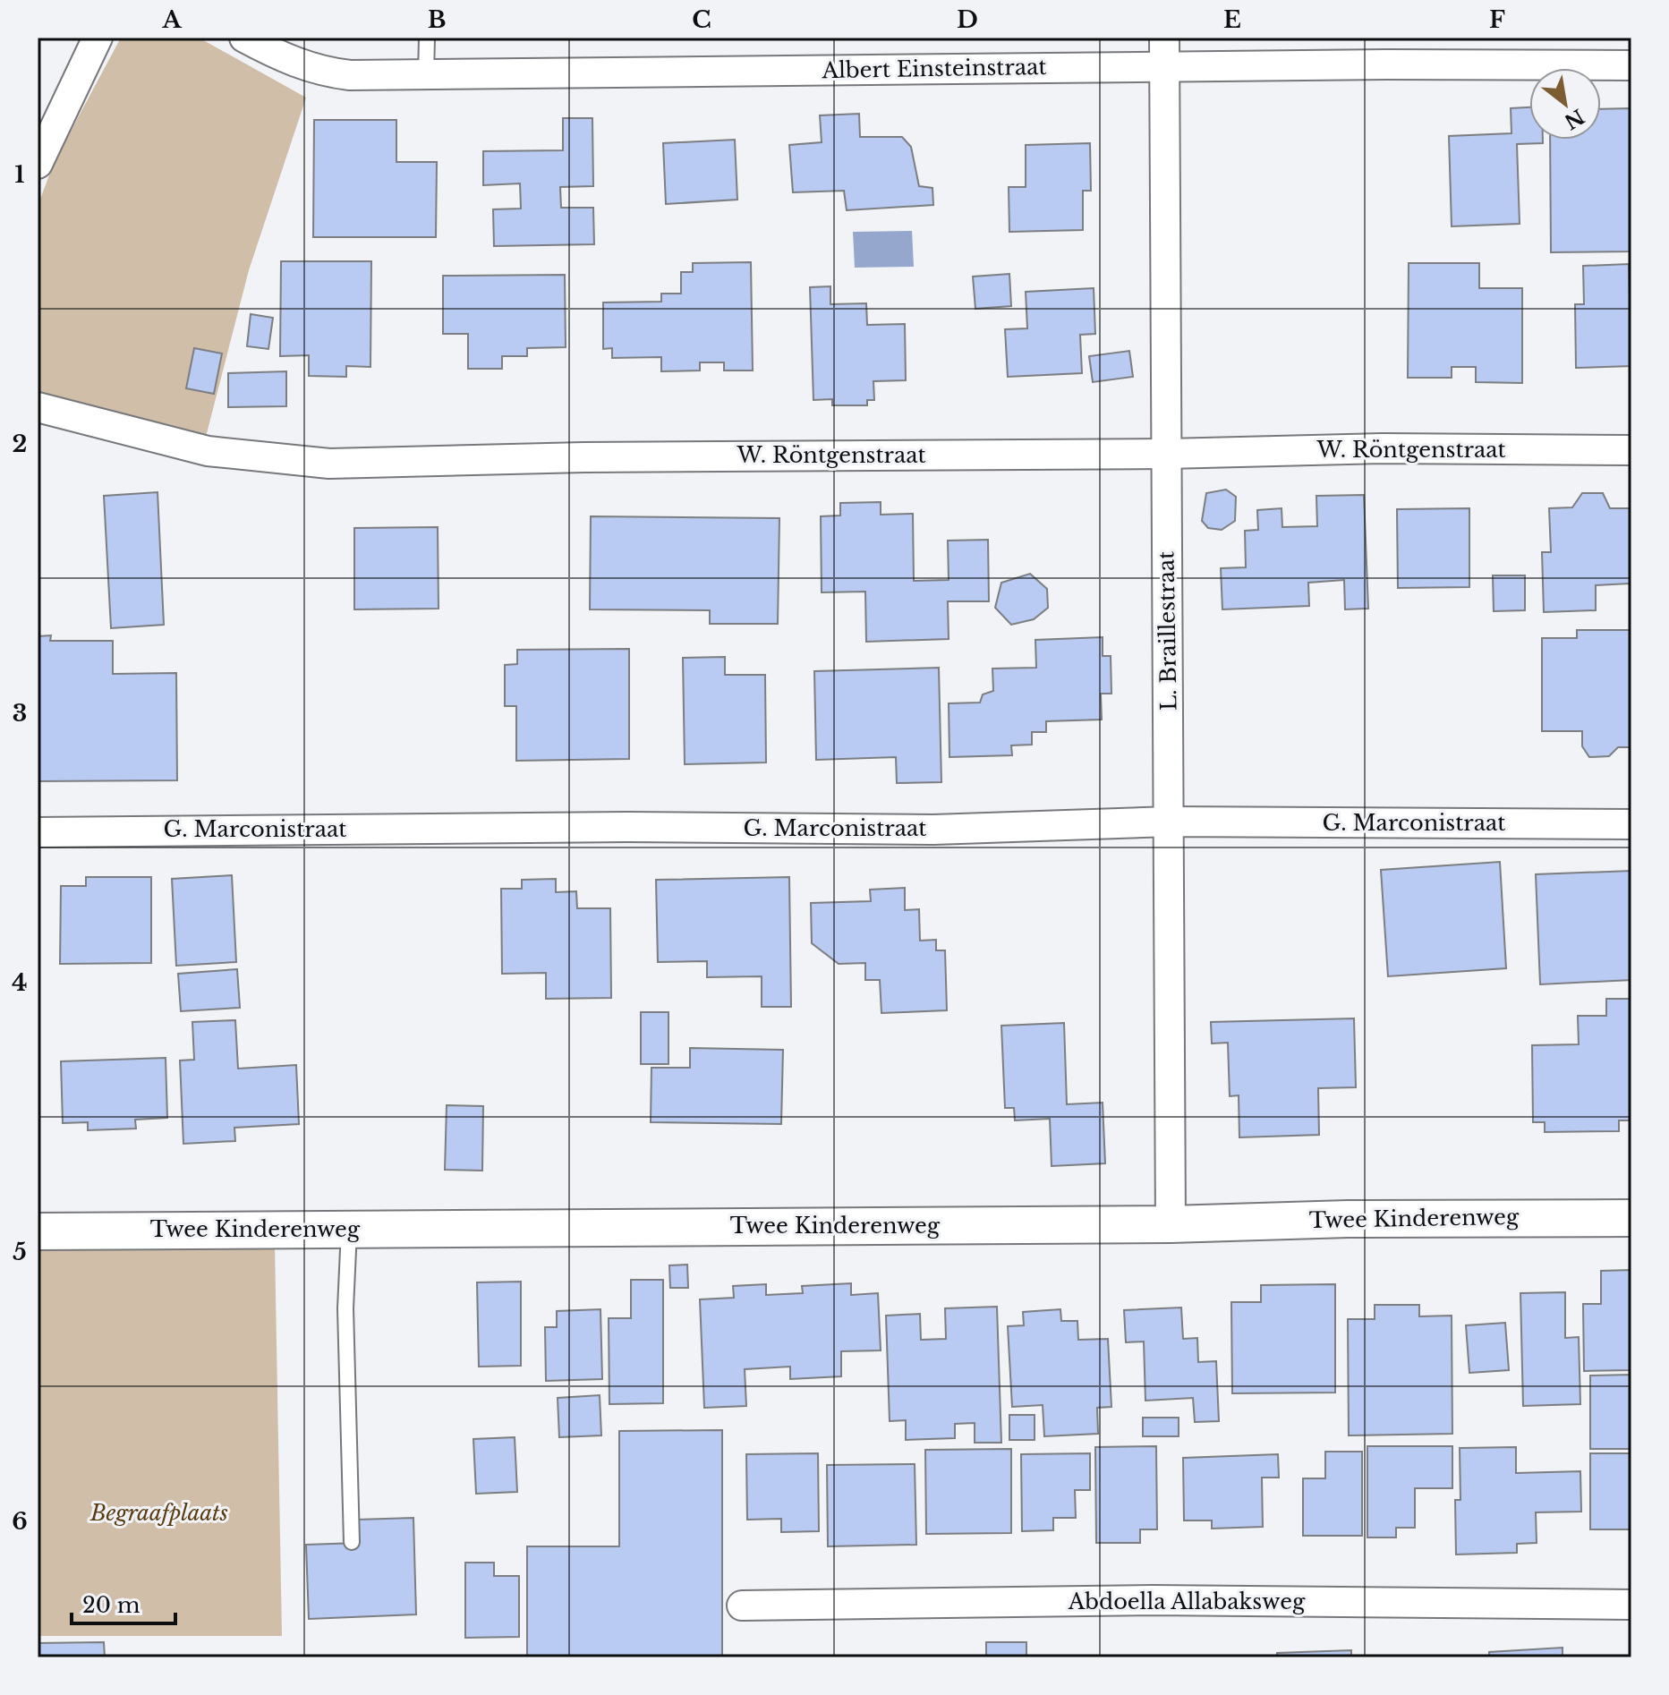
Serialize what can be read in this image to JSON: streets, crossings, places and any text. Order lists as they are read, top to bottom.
{
  "streets": {
    "street": [
      "Albert Einsteinstraat",
      "W. Röntgenstraat",
      "L. Braillestraat",
      "G. Marconistraat",
      "Twee Kinderenweg",
      "Abdoella Allabaksweg"
    ]
  },
  "crossings": [
    ["Albert Einsteinstraat", "L. Braillestraat"],
    ["W. Röntgenstraat", "L. Braillestraat"],
    ["L. Braillestraat", "G. Marconistraat"],
    ["L. Braillestraat", "Twee Kinderenweg"]
  ],
  "parks": ["Begraafplaats"],
  "scale_bar": "20 m",
  "north": "bottom right",
  "grid": {
    "columns": [
      "A",
      "B",
      "C",
      "D",
      "E",
      "F"
    ],
    "rows": [
      "1",
      "2",
      "3",
      "4",
      "5",
      "6"
    ]
  }
}
